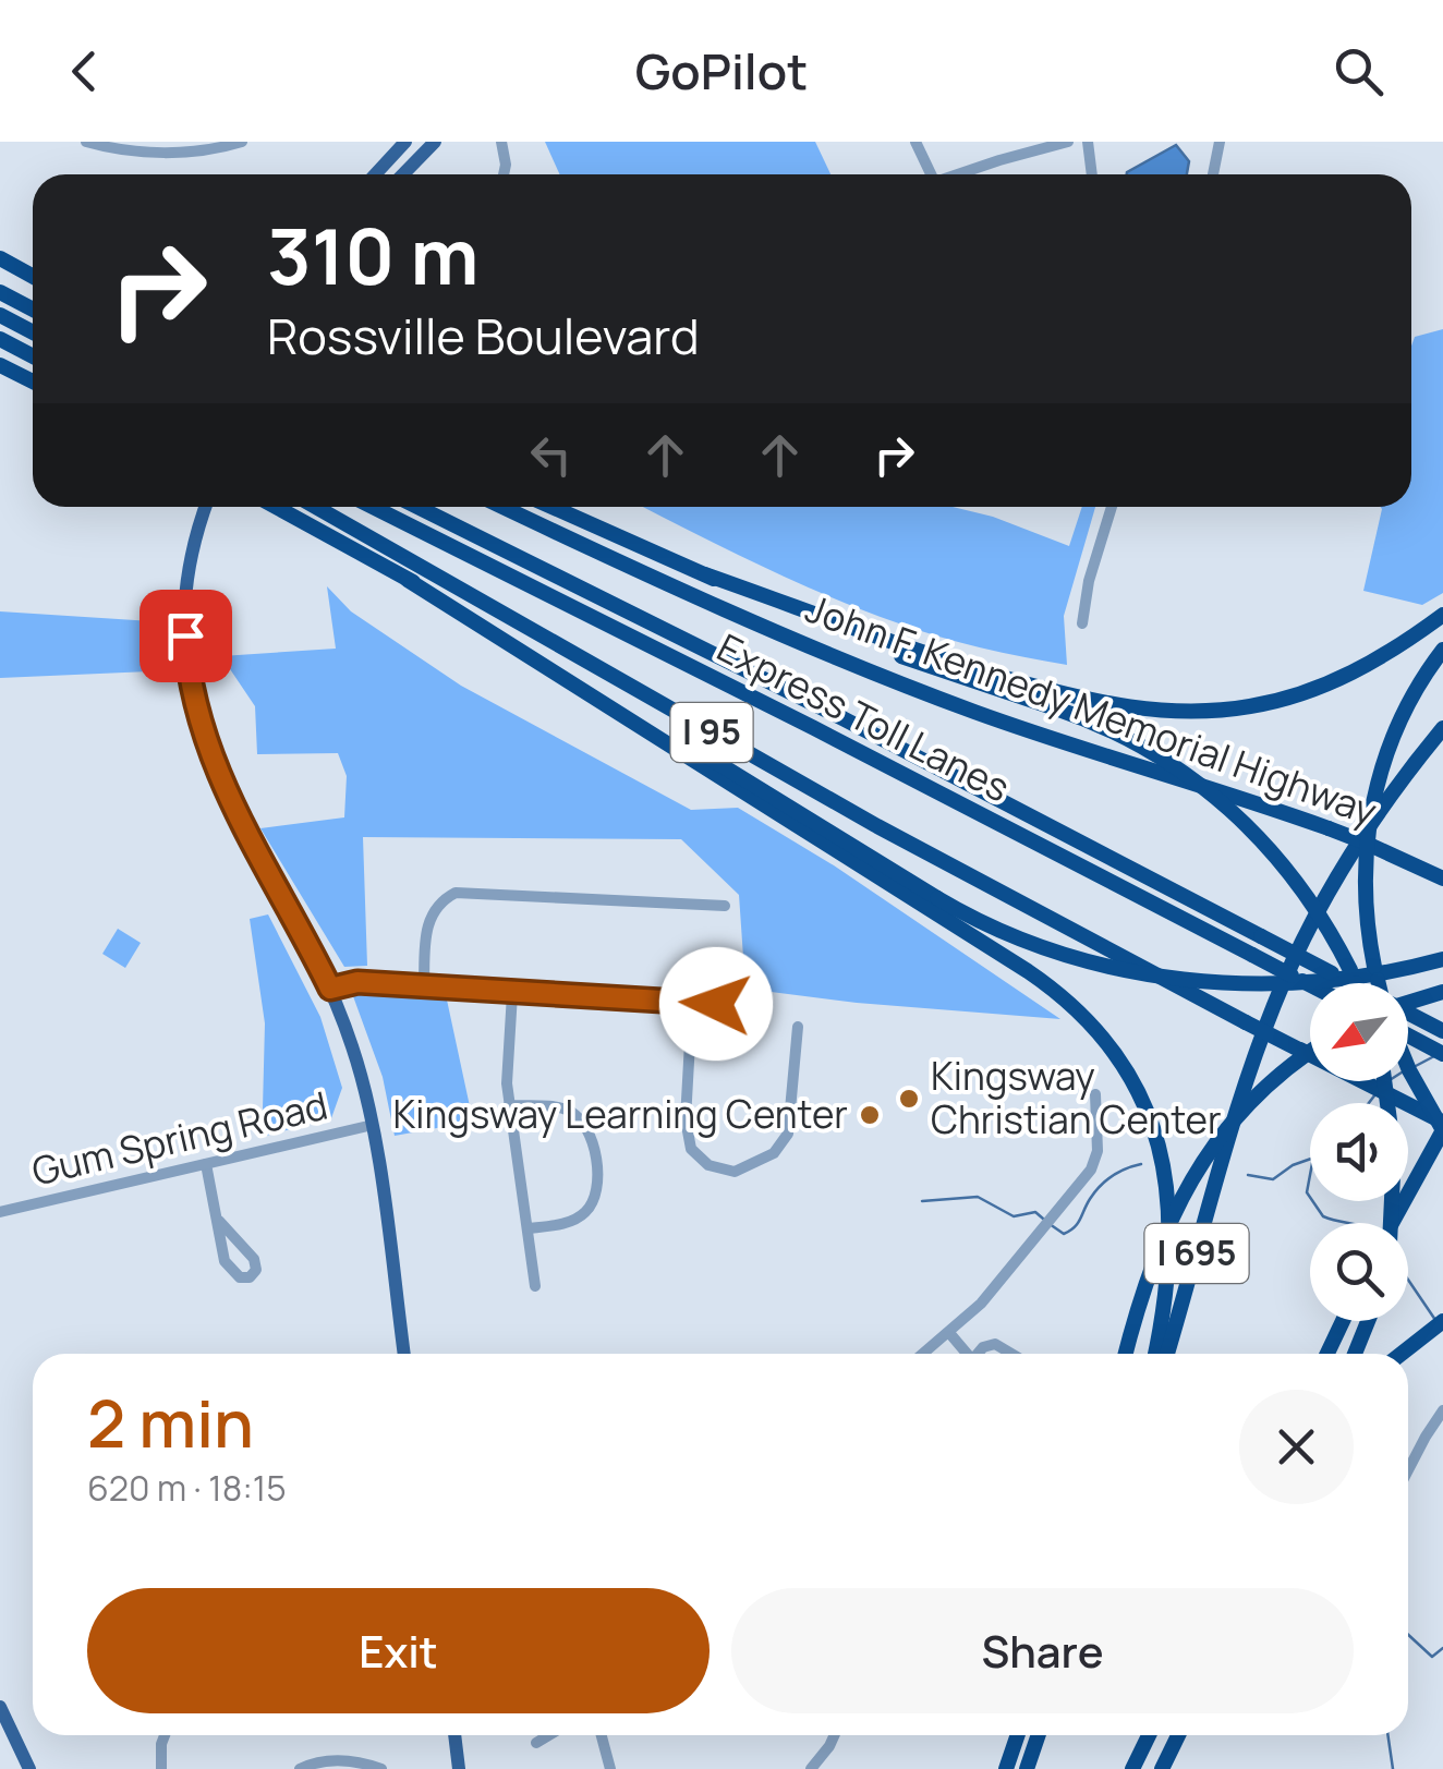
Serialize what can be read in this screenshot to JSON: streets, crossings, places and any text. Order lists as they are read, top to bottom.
{
  "streets": {
    "highway": [
      "John F. Kennedy Memorial Highway",
      "Express Toll Lanes",
      "I 95",
      "I 695"
    ],
    "street": ["Gum Spring Road"]
  },
  "places": ["Kingsway Christian Center", "Kingsway Learning Center"],
  "north": "bottom left",
  "page": {
    "header": "GoPilot",
    "turn": ["310 m", "Rossville Boulevard"],
    "heading": ["2 min", "620 m · 18:15"],
    "buttons": ["Exit", "Share"]
  }
}
